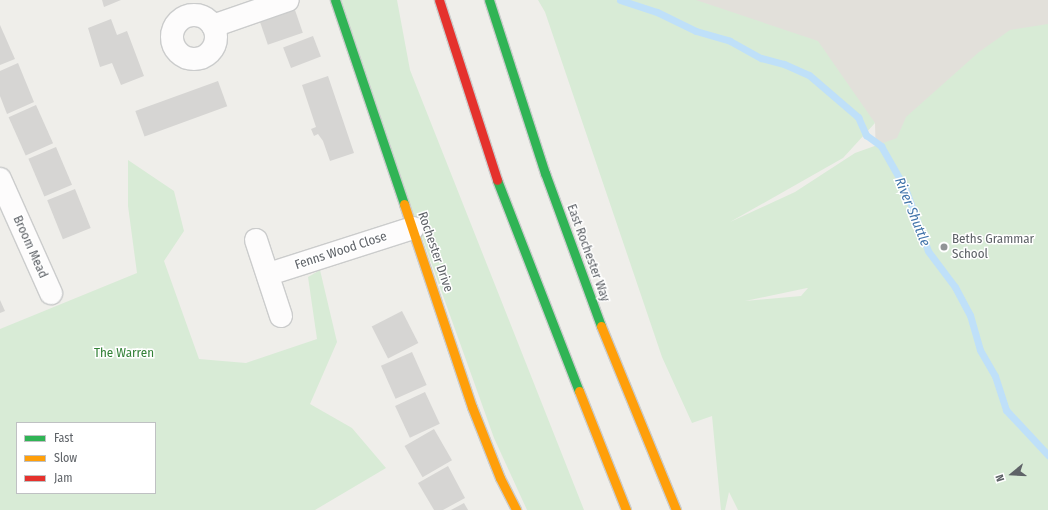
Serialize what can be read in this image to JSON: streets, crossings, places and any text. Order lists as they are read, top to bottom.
{
  "streets": {
    "main road": ["Rochester Drive", "East Rochester Way"],
    "street": ["Broom Mead", "Fenns Wood Close"]
  },
  "crossings": [
    ["Fenns Wood Close", "Rochester Drive"]
  ],
  "water": ["River Shuttle"],
  "parks": ["The Warren"],
  "places": ["Beths Grammar School"],
  "legend": ["Fast", "Slow", "Jam"],
  "north": "left"
}
